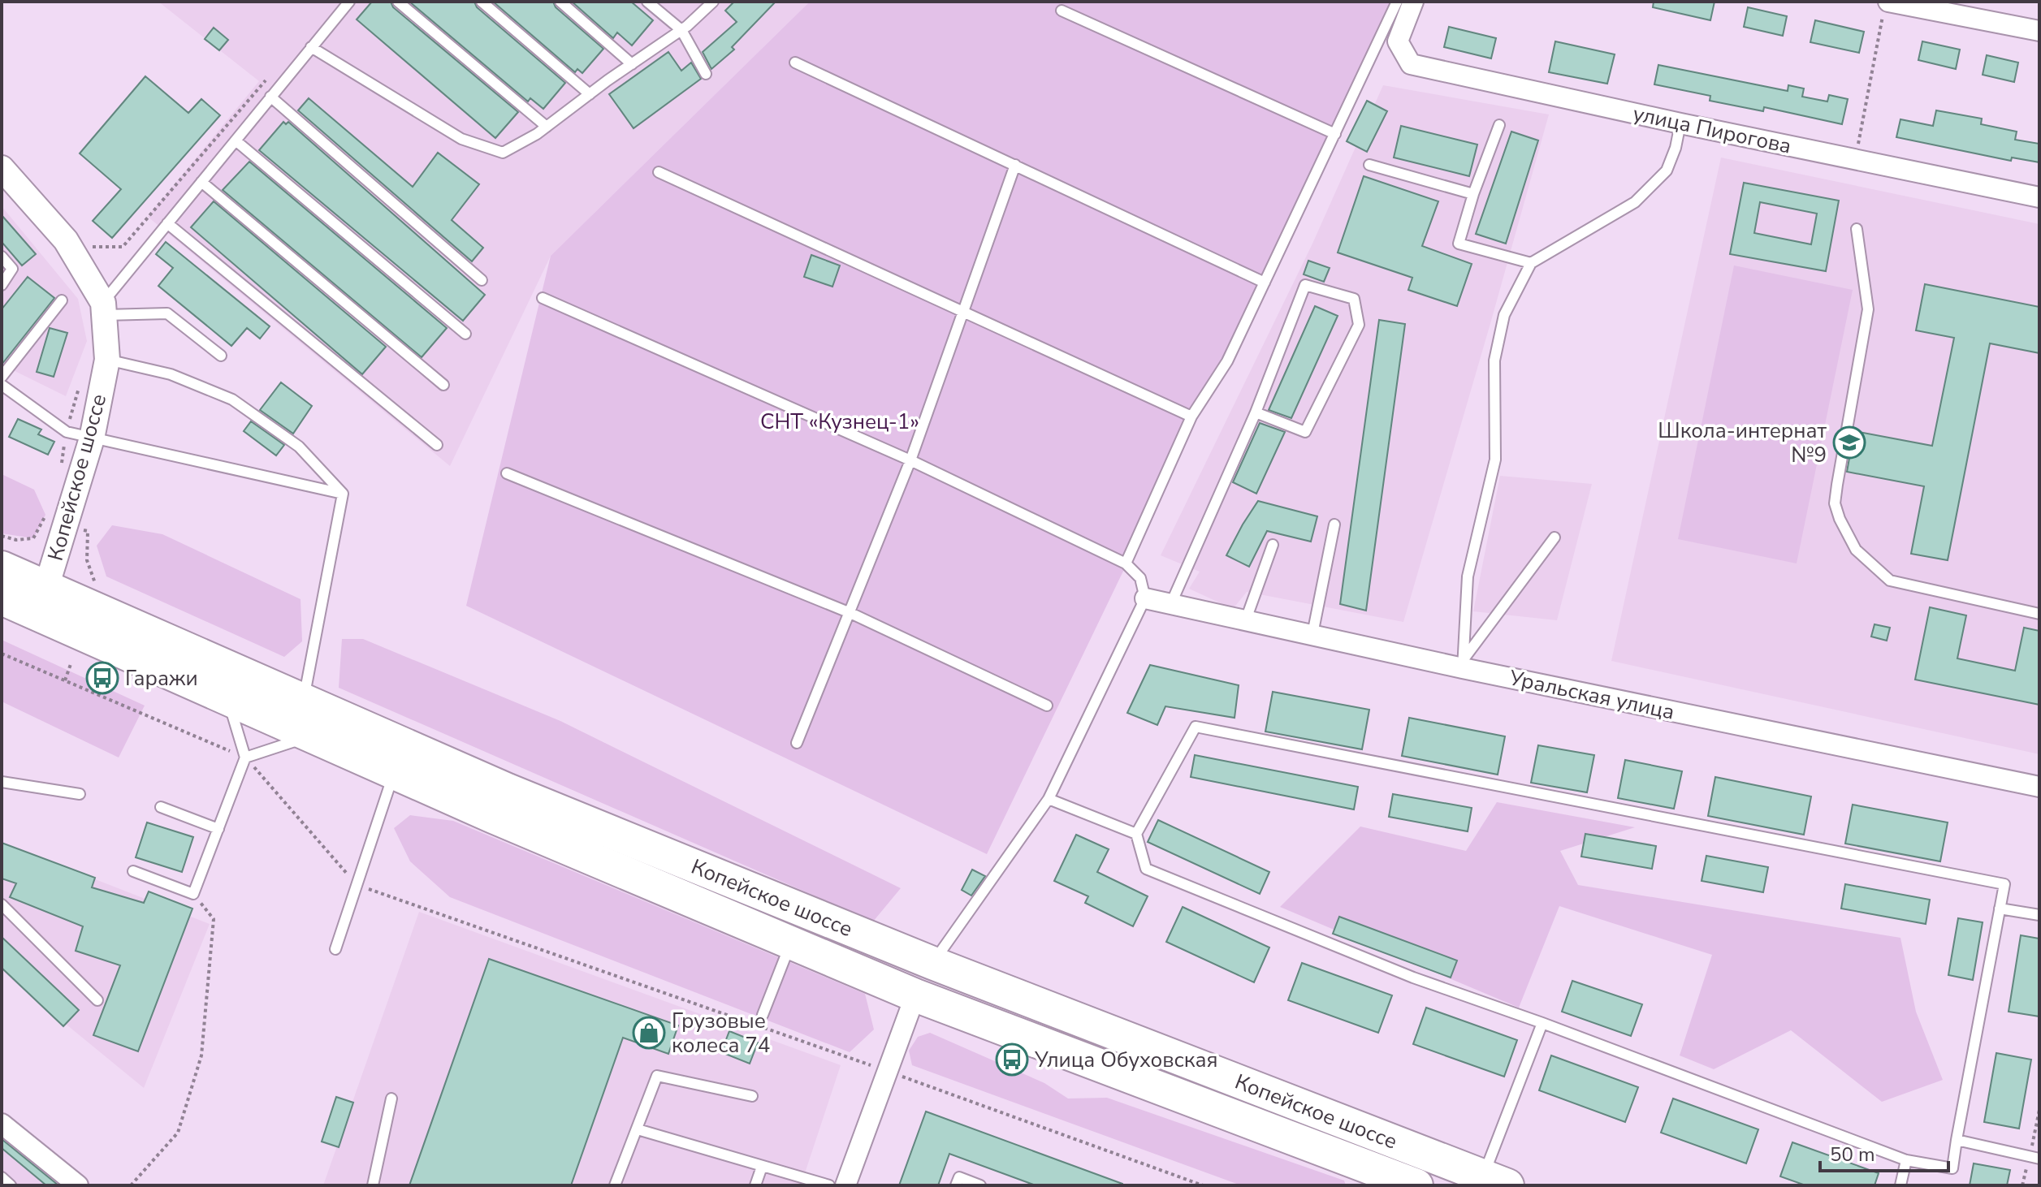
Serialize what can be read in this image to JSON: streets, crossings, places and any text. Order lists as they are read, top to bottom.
{
  "streets": {
    "main road": ["Копейское шоссе"],
    "street": ["улица Пирогова", "Уральская улица"]
  },
  "parks": ["СНТ «Кузнец-1»"],
  "places": {
    "school or university": ["Школа-интернат №9"],
    "bus stop": ["Гаражи", "Улица Обуховская"],
    "shop": ["Грузовые колеса 74"]
  },
  "scale_bar": "50 m"
}
